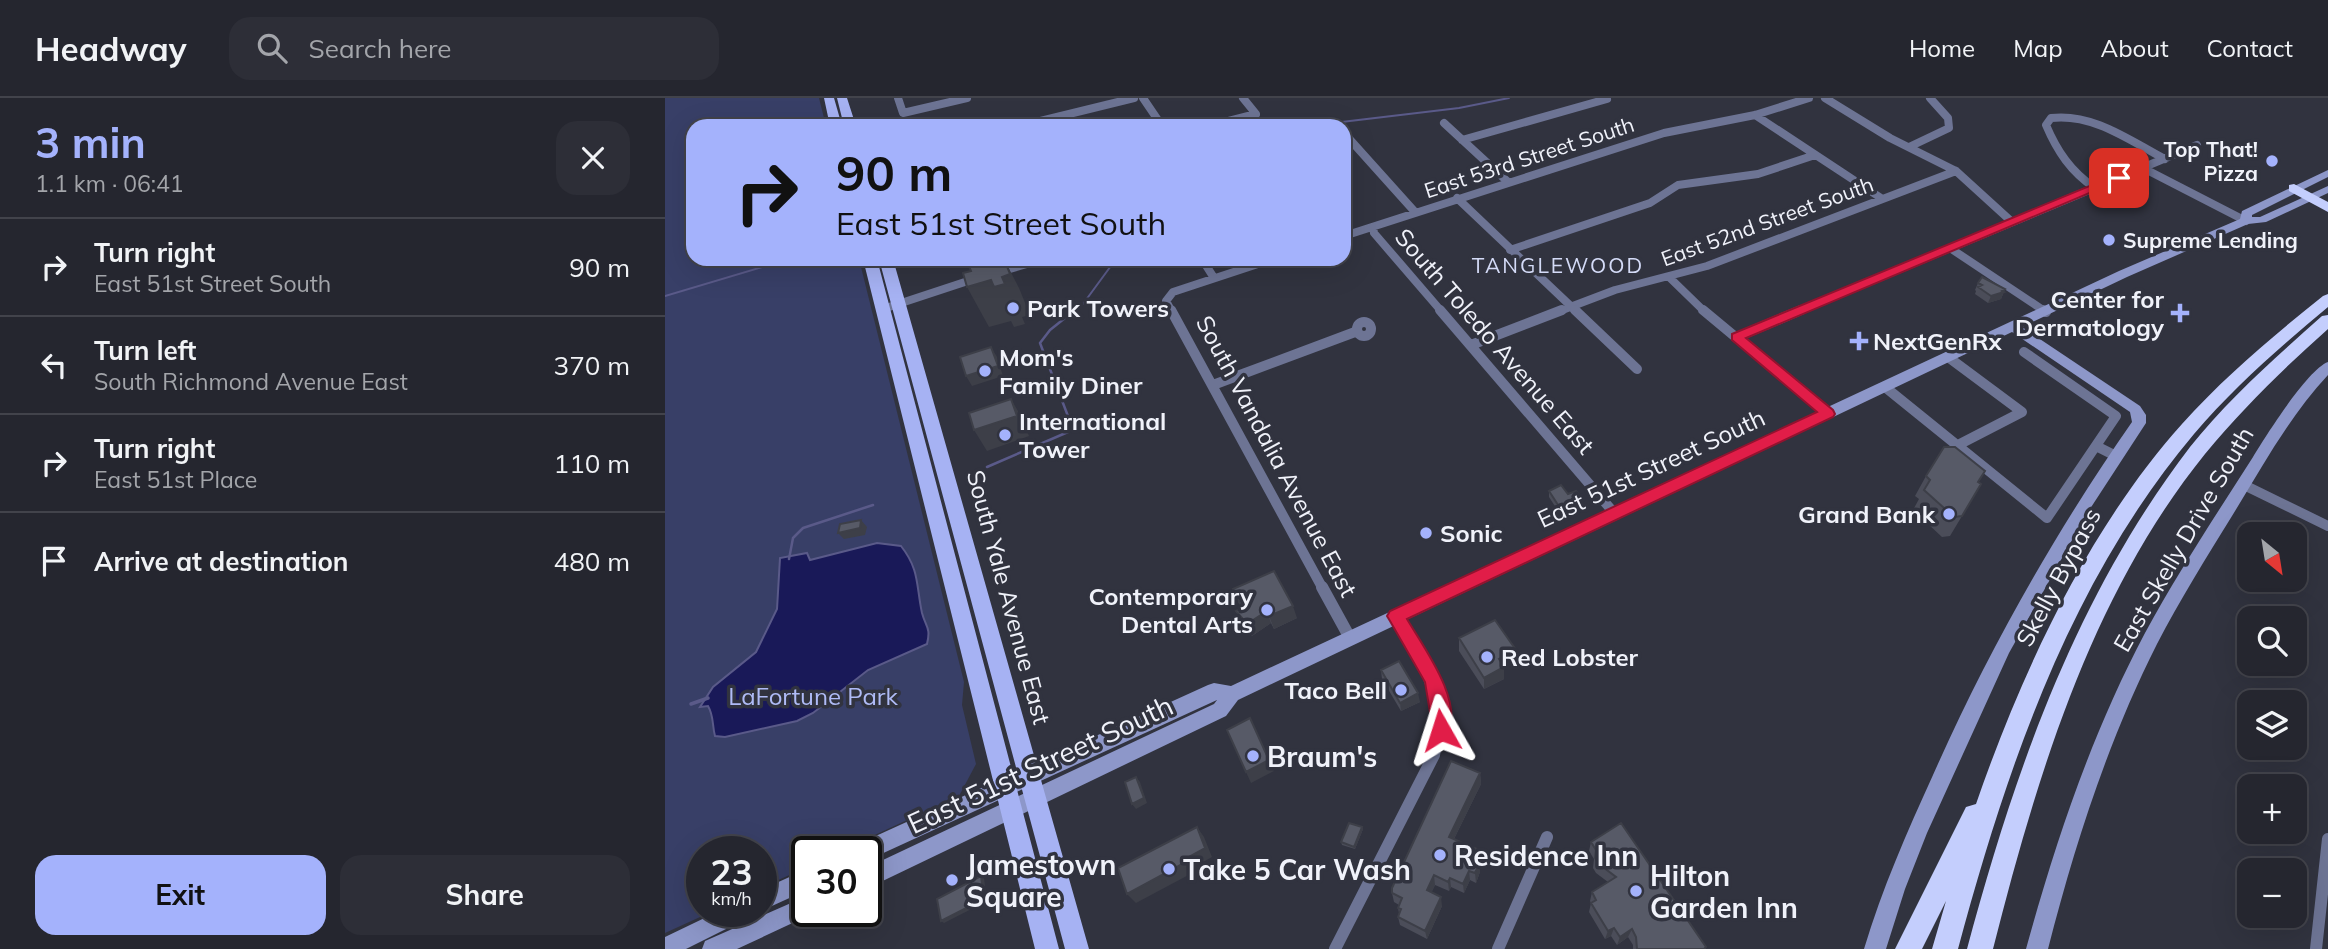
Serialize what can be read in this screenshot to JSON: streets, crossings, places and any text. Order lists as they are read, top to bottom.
{
  "streets": {
    "highway": ["Skelly Bypass"],
    "main road": ["East 51st Street South", "East Skelly Drive South", "South Yale Avenue East"],
    "street": [
      "East 53rd Street South",
      "East 52nd Street South",
      "South Toledo Avenue East",
      "South Vandalia Avenue East"
    ]
  },
  "crossings": [
    ["East 53rd Street South", "South Toledo Avenue East"],
    ["East 52nd Street South", "South Toledo Avenue East"],
    ["South Toledo Avenue East", "East 51st Street South"],
    ["South Vandalia Avenue East", "East 51st Street South"],
    ["East 51st Street South", "South Yale Avenue East"]
  ],
  "districts": ["TANGLEWOOD"],
  "parks": ["LaFortune Park"],
  "places": {
    "other": [
      "Top That! Pizza",
      "Supreme Lending",
      "Park Towers",
      "Mom's Family Diner",
      "International Tower",
      "Grand Bank",
      "Sonic",
      "Contemporary Dental Arts",
      "Red Lobster",
      "Taco Bell",
      "Braum's",
      "Residence Inn",
      "Take 5 Car Wash",
      "Jamestown Square",
      "Hilton Garden Inn"
    ],
    "health": ["Center for Dermatology", "NextGenRx"]
  },
  "north": "bottom right",
  "page": {
    "header": "Headway",
    "search": "Search here",
    "nav": [
      "Home",
      "Map",
      "About",
      "Contact"
    ],
    "heading": ["3 min", "1.1 km · 06:41"],
    "turn": ["90 m", "East 51st Street South"],
    "list": [
      {
        "name": "Turn right",
        "note": "East 51st Street South",
        "value": "90 m"
      },
      {
        "name": "Turn left",
        "note": "South Richmond Avenue East",
        "value": "370 m"
      },
      {
        "name": "Turn right",
        "note": "East 51st Place",
        "value": "110 m"
      },
      {
        "name": "Arrive at destination",
        "value": "480 m"
      }
    ],
    "map_buttons": ["+", "−"],
    "speed": "23 km/h",
    "limit": "30",
    "buttons": ["Exit", "Share"]
  }
}
